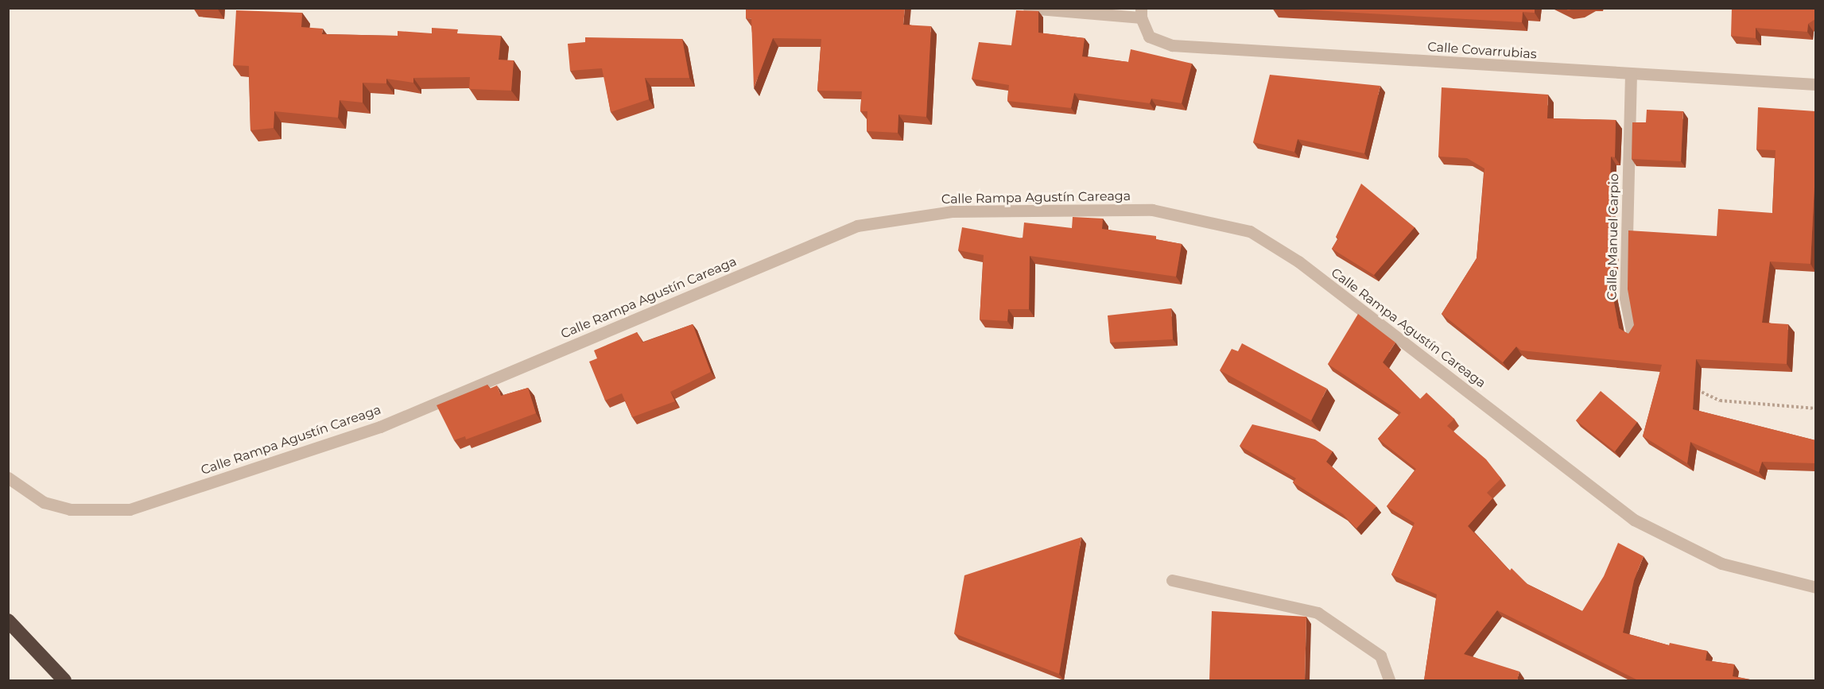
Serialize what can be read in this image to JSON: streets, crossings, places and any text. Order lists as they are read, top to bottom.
{
  "streets": {
    "street": ["Calle Covarrubias", "Calle Rampa Agustín Careaga", "Calle Manuel Carpio"]
  },
  "crossings": [
    ["Calle Covarrubias", "Calle Manuel Carpio"]
  ]
}
